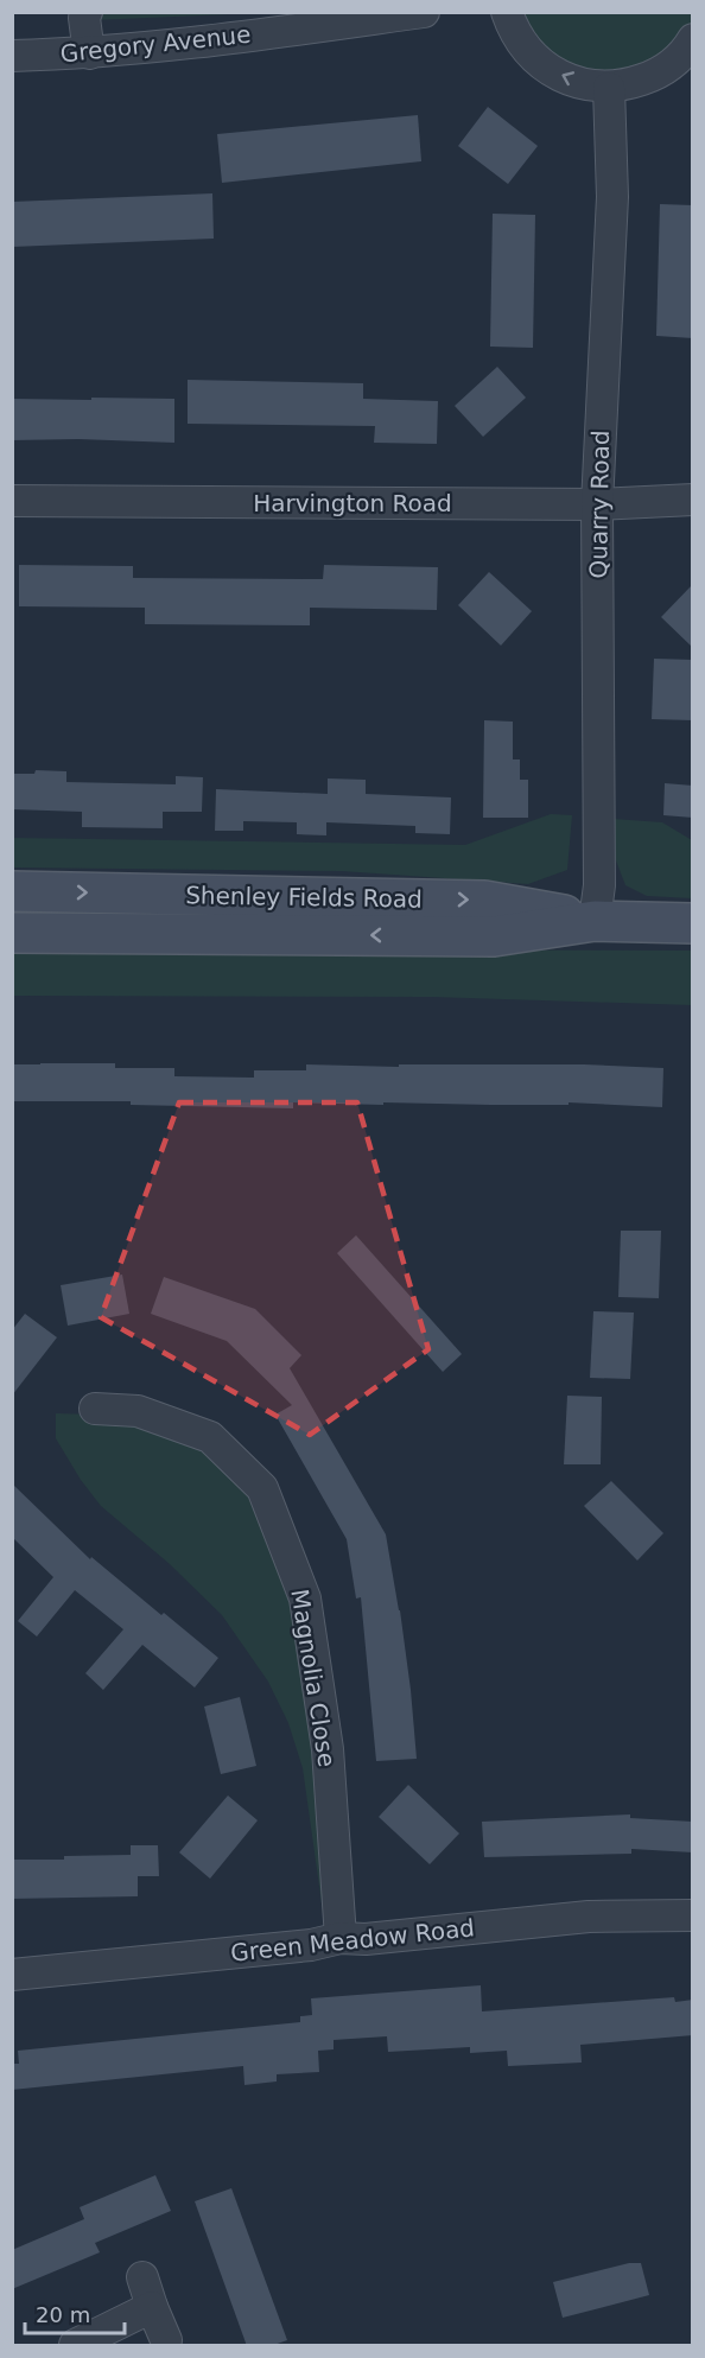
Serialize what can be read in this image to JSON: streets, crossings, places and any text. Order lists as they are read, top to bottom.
{
  "streets": {
    "street": [
      "Gregory Avenue",
      "Harvington Road",
      "Quarry Road",
      "Shenley Fields Road",
      "Magnolia Close",
      "Green Meadow Road"
    ]
  },
  "crossings": [
    ["Harvington Road", "Quarry Road"],
    ["Quarry Road", "Shenley Fields Road"],
    ["Magnolia Close", "Green Meadow Road"]
  ],
  "scale_bar": "20 m"
}
